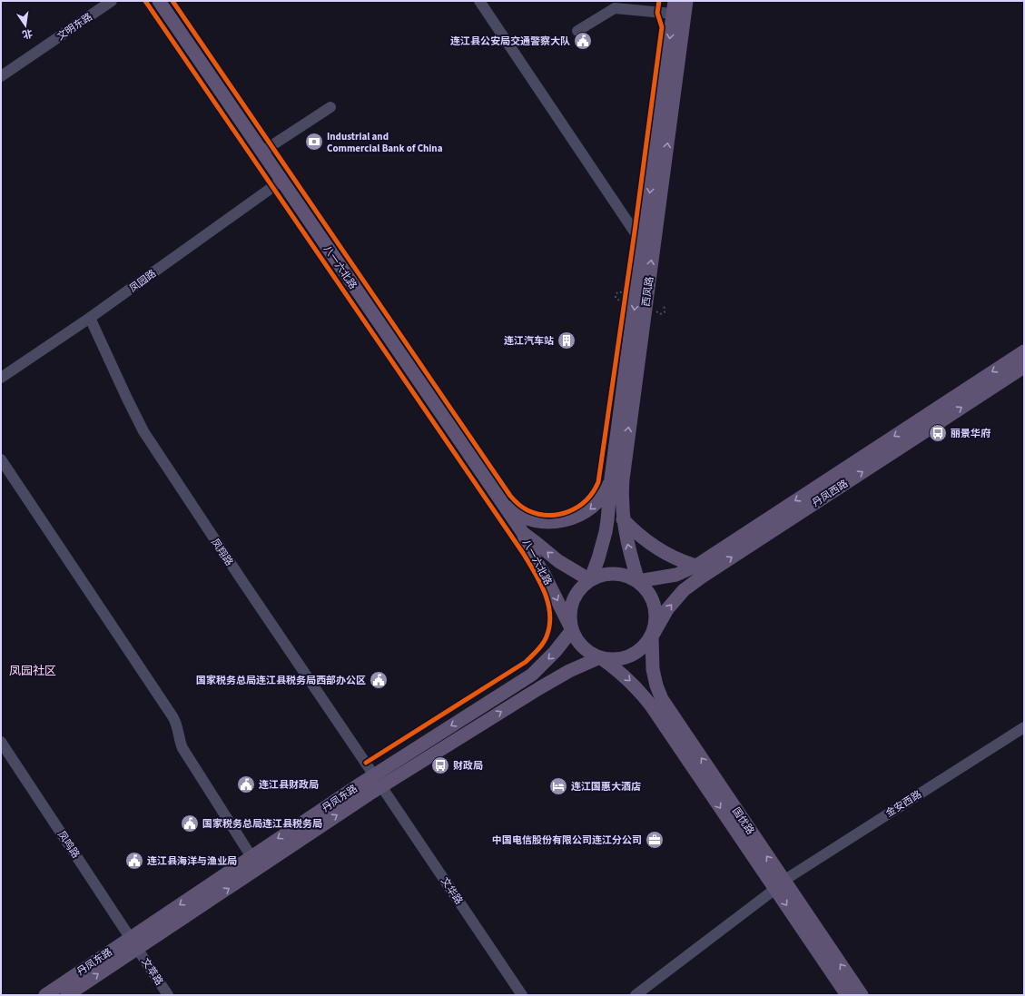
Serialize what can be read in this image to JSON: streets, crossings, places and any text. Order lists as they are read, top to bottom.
{
  "streets": {
    "main road": [
      "八一六北路",
      "西凤路",
      "丹凤西路",
      "丹凤东路",
      "国优路"
    ],
    "street": [
      "文明东路",
      "凤园路",
      "凤翔路",
      "金安西路",
      "凤鸣路",
      "文华路",
      "文萃路"
    ]
  },
  "crossings": [
    ["八一六北路", "凤园路"],
    ["八一六北路", "西凤路"],
    ["八一六北路", "丹凤西路"],
    ["八一六北路", "丹凤东路"],
    ["八一六北路", "国优路"],
    ["凤园路", "凤翔路"],
    ["西凤路", "丹凤西路"],
    ["西凤路", "丹凤东路"],
    ["西凤路", "国优路"],
    ["丹凤西路", "丹凤东路"],
    ["丹凤西路", "国优路"],
    ["凤翔路", "丹凤东路"],
    ["凤翔路", "文华路"],
    ["丹凤东路", "国优路"],
    ["丹凤东路", "凤鸣路"],
    ["丹凤东路", "文华路"],
    ["丹凤东路", "文萃路"],
    ["金安西路", "国优路"],
    ["凤鸣路", "文萃路"]
  ],
  "districts": ["凤园社区"],
  "places": {
    "public building": [
      "连江县公安局交通警察大队",
      "国家税务总局连江县税务局西部办公区",
      "连江县财政局",
      "国家税务总局连江县税务局",
      "连江县海洋与渔业局"
    ],
    "bank": ["Industrial and Commercial Bank of China"],
    "building": ["连江汽车站"],
    "bus stop": ["丽景华府", "财政局"],
    "hotel": ["连江国惠大酒店"],
    "office": ["中国电信股份有限公司连江分公司"]
  },
  "north": "bottom"
}
